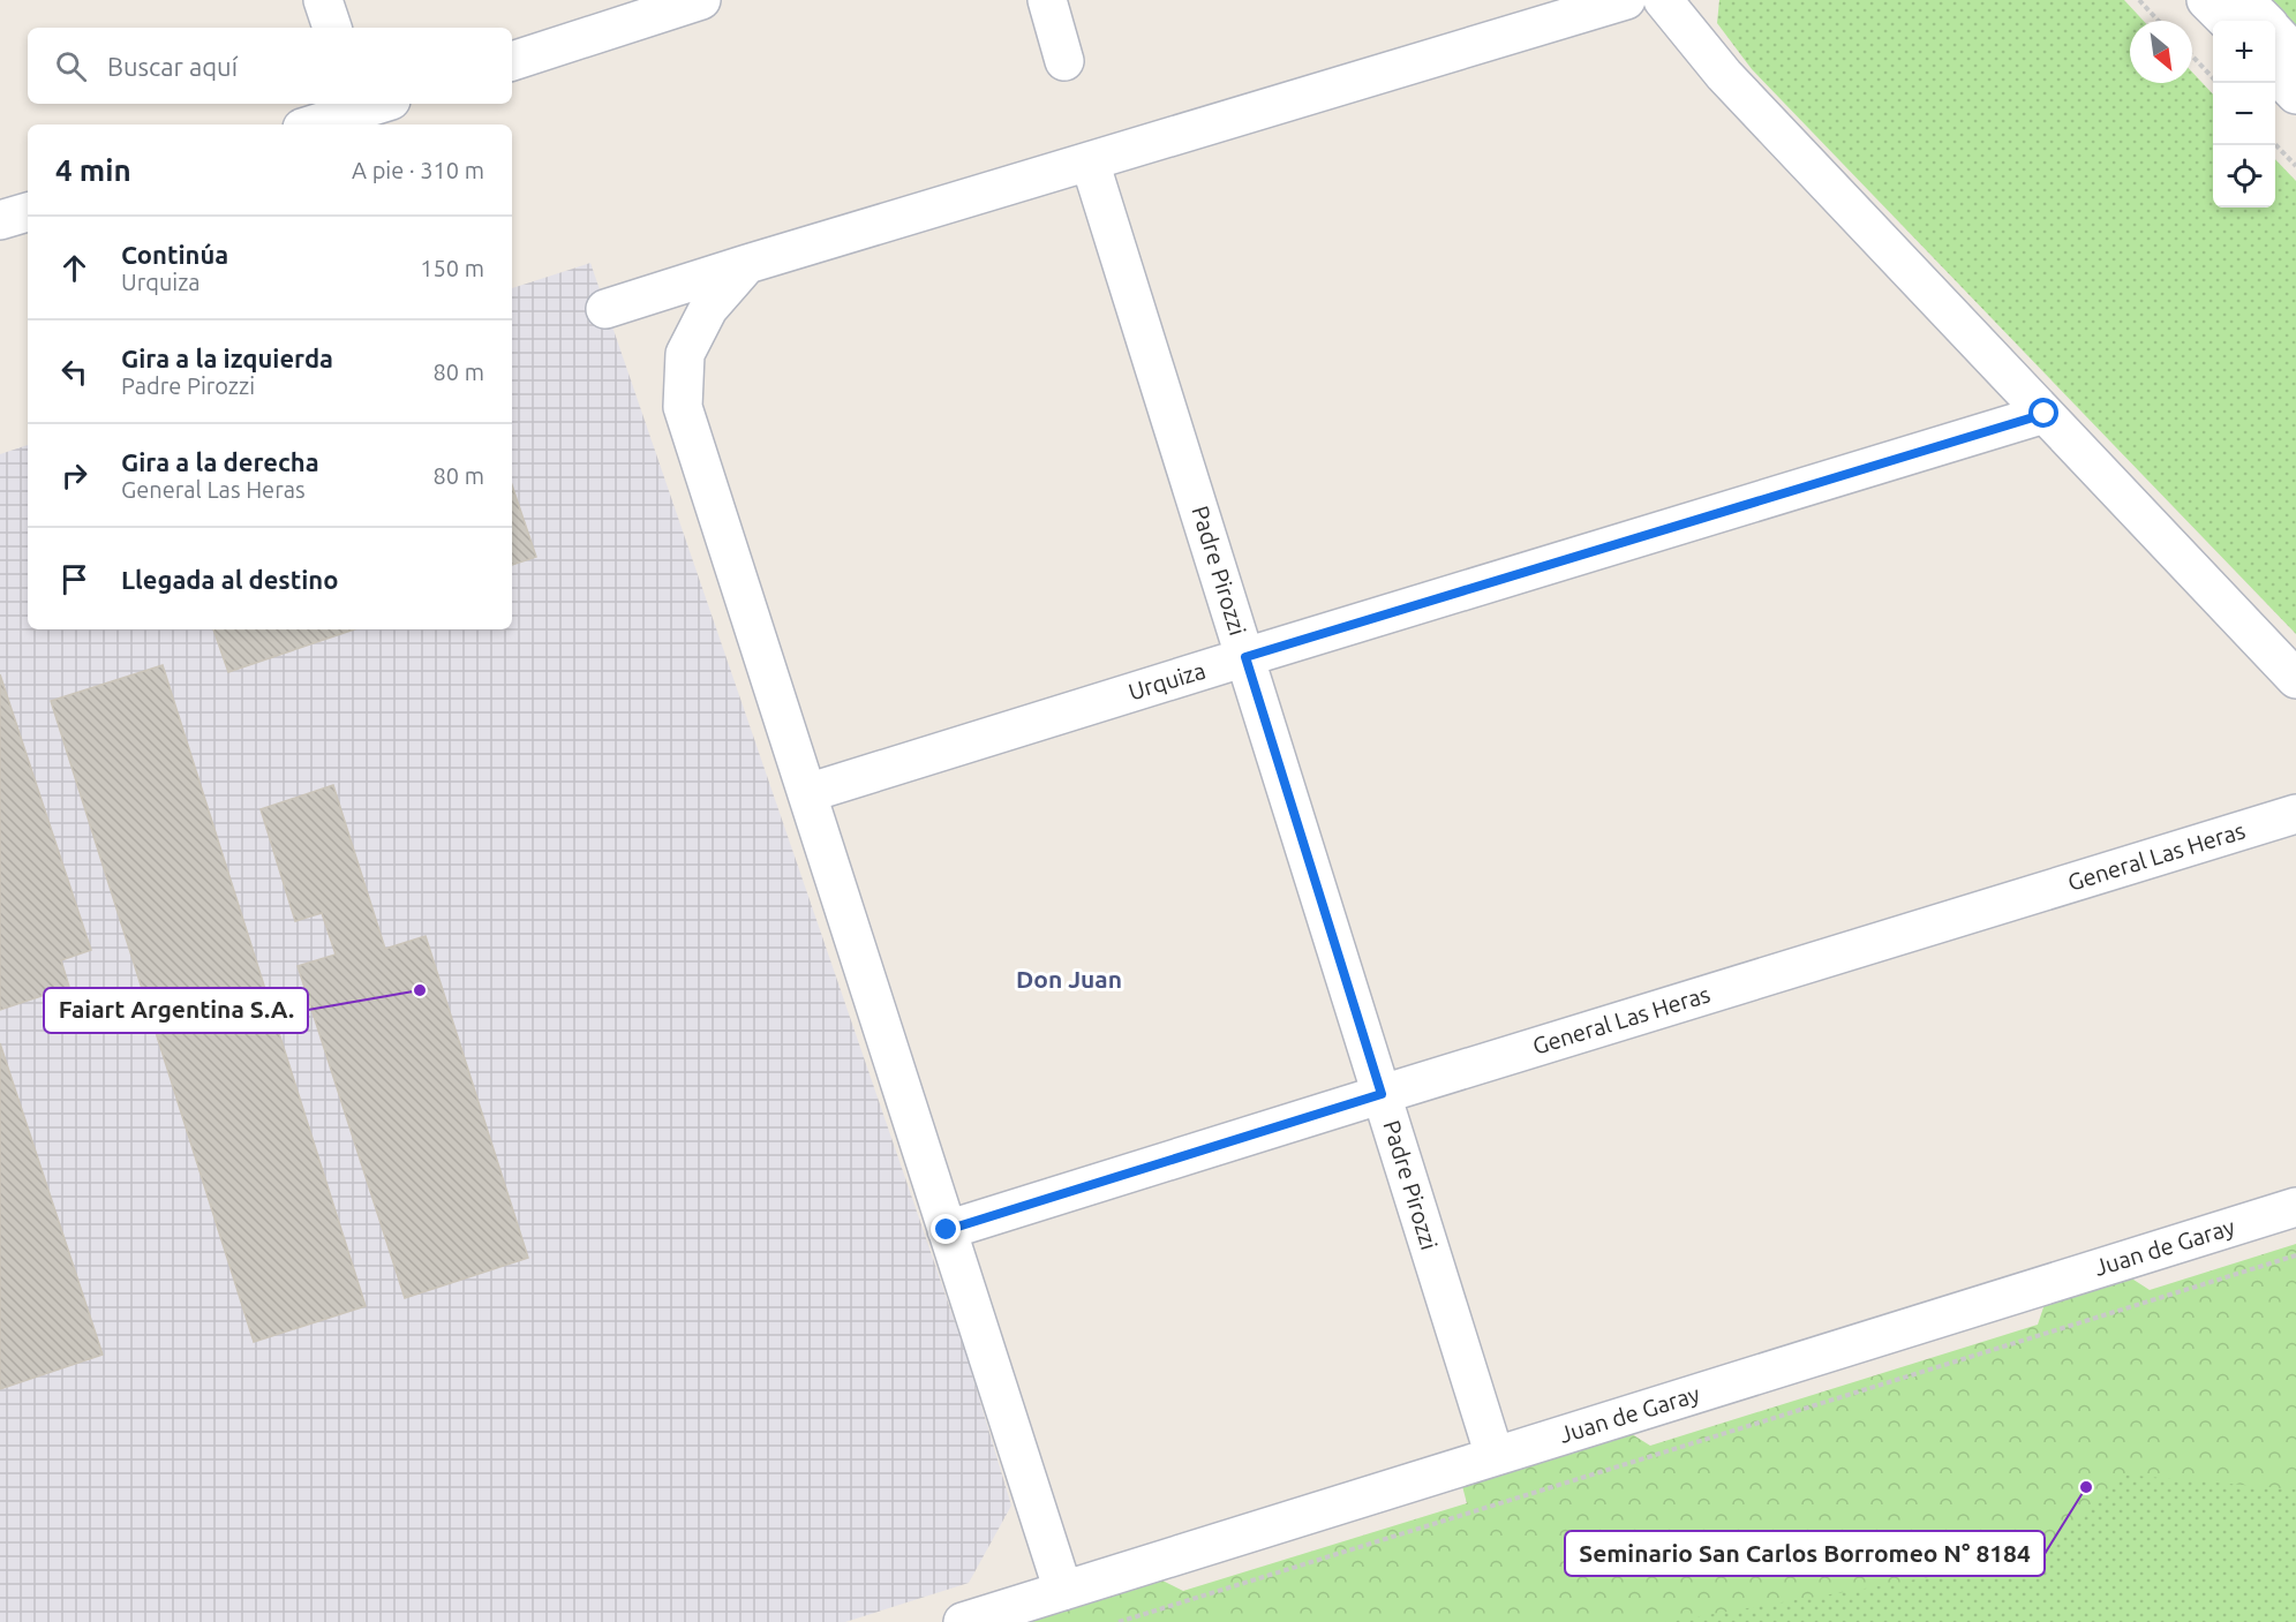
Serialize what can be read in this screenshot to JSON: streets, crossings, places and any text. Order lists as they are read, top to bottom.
{
  "streets": {
    "street": [
      "Padre Pirozzi",
      "Urquiza",
      "General Las Heras",
      "Juan de Garay"
    ]
  },
  "crossings": [
    ["Padre Pirozzi", "Urquiza"],
    ["Padre Pirozzi", "General Las Heras"],
    ["Padre Pirozzi", "Juan de Garay"]
  ],
  "districts": ["Don Juan"],
  "places": ["Faiart Argentina S.A.", "Seminario San Carlos Borromeo N° 8184"],
  "north": "bottom right",
  "page": {
    "map_buttons": ["+", "−"],
    "search": "Buscar aquí",
    "heading": ["4 min", "A pie · 310 m"],
    "list": [
      ["Continúa", "Urquiza", "150 m"],
      ["Gira a la izquierda", "Padre Pirozzi", "80 m"],
      ["Gira a la derecha", "General Las Heras", "80 m"],
      "Llegada al destino"
    ]
  }
}
